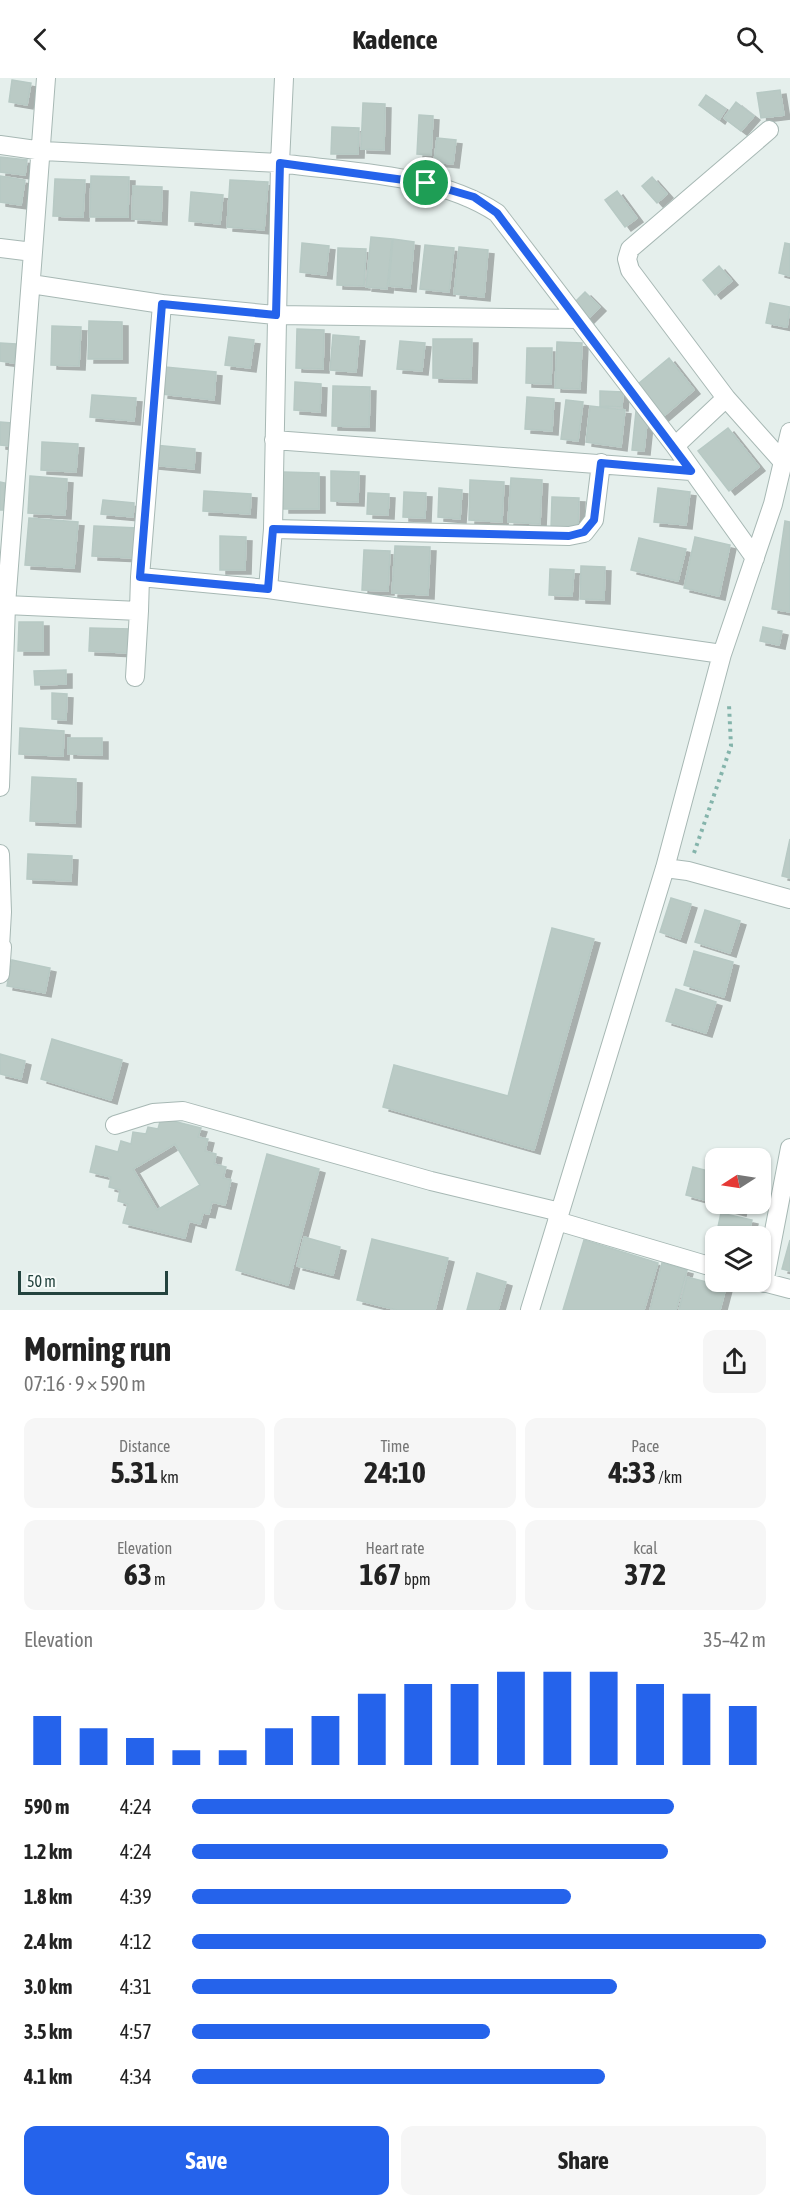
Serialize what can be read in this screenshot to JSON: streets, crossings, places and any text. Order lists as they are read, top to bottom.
{
  "scale_bar": "50 m",
  "north": "left",
  "page": {
    "header": "Kadence",
    "scale": "50 m",
    "heading": ["Morning run", "07:16 · 9 × 590 m"],
    "stats": [
      ["Distance", "5.31 km"],
      ["Time", "24:10"],
      ["Pace", "4:33 /km"],
      ["Elevation", "63 m"],
      ["Heart rate", "167 bpm"],
      ["kcal", "372"]
    ],
    "chart": ["Elevation", "35–42 m"],
    "list": [
      {
        "name": "590 m",
        "note": "4:24"
      },
      {
        "name": "1.2 km",
        "note": "4:24"
      },
      {
        "name": "1.8 km",
        "note": "4:39"
      },
      {
        "name": "2.4 km",
        "note": "4:12"
      },
      {
        "name": "3.0 km",
        "note": "4:31"
      },
      {
        "name": "3.5 km",
        "note": "4:57"
      },
      {
        "name": "4.1 km",
        "note": "4:34"
      }
    ],
    "buttons": ["Save", "Share"]
  }
}
